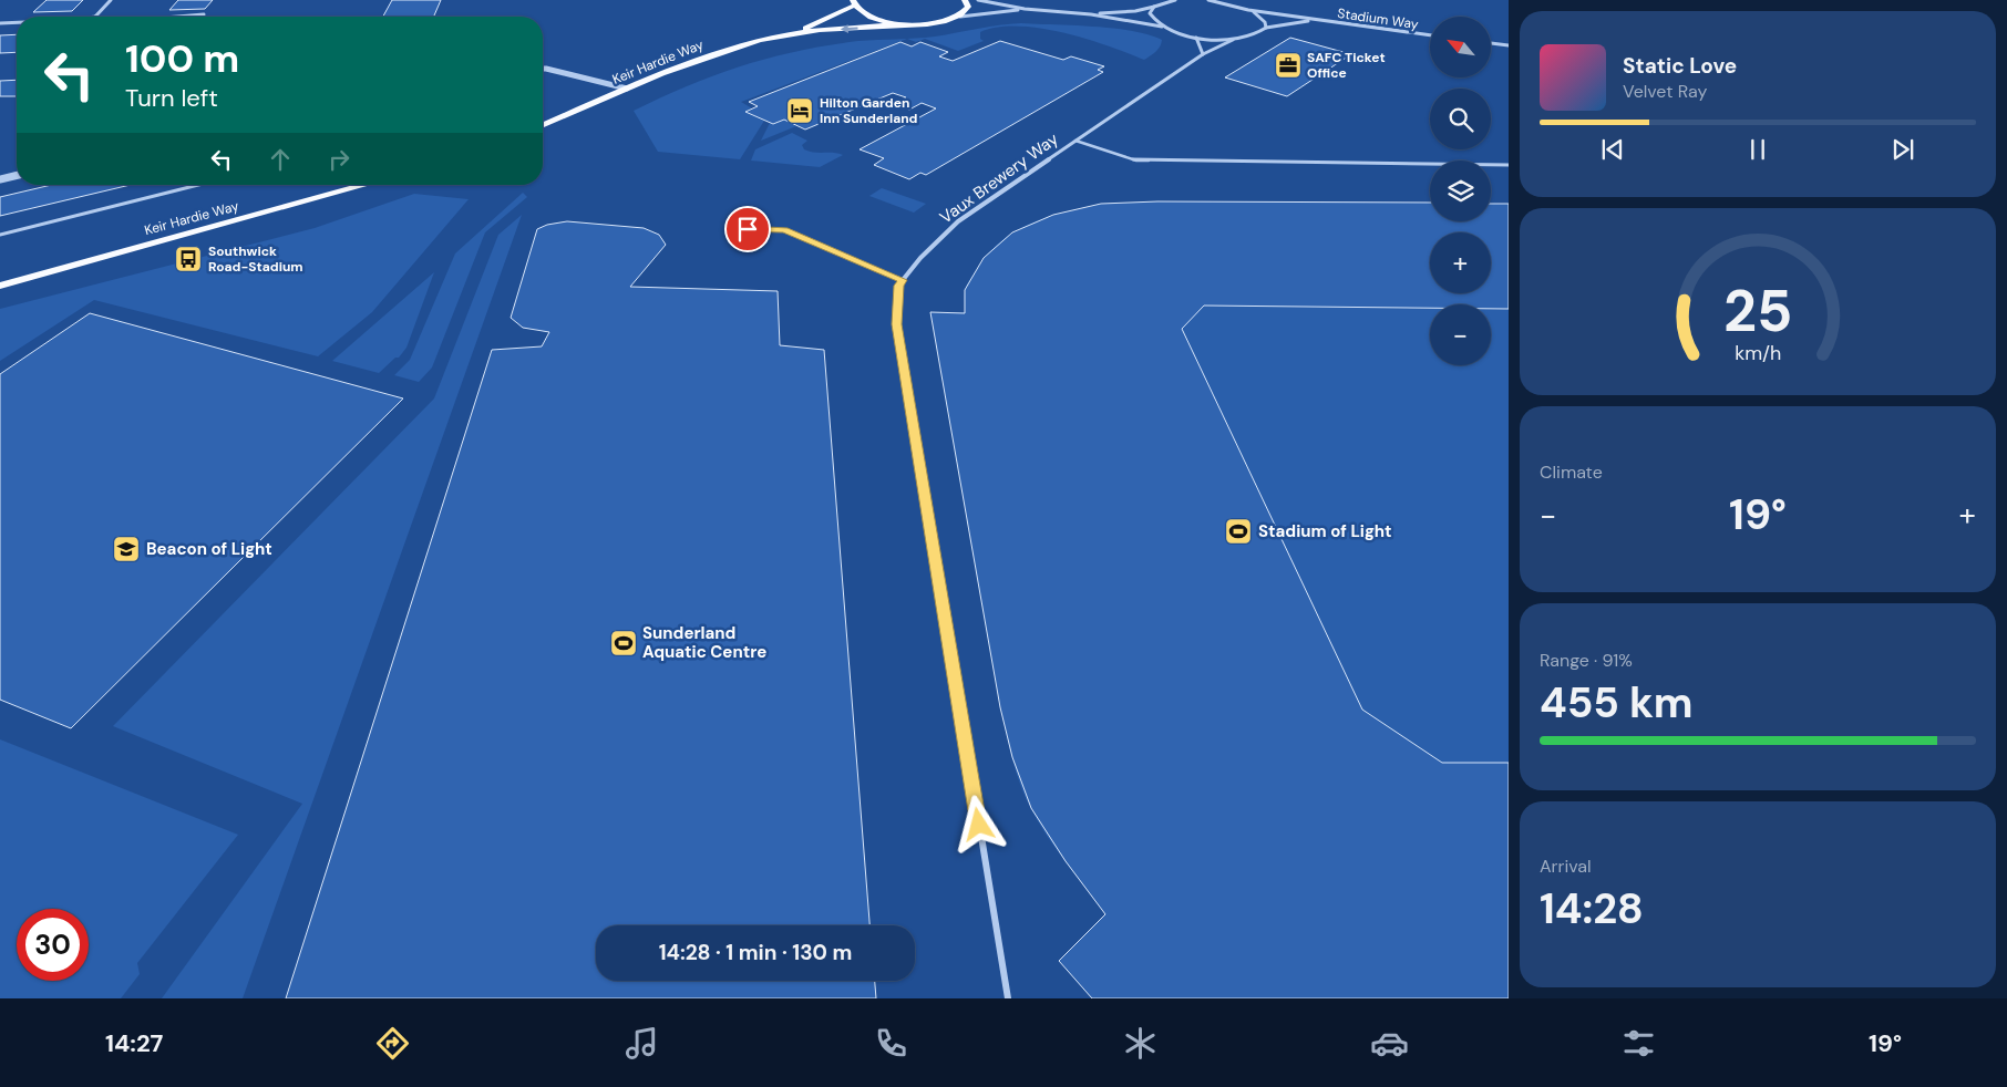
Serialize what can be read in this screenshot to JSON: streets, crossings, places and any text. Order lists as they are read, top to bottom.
{
  "streets": {
    "main road": ["Keir Hardie Way"],
    "street": ["Stadium Way", "Vaux Brewery Way"]
  },
  "crossings": [
    ["Stadium Way", "Vaux Brewery Way"]
  ],
  "places": {
    "office": ["SAFC Ticket Office"],
    "hotel": ["Hilton Garden Inn Sunderland"],
    "bus stop": ["Southwick Road-Stadium"],
    "sports": ["Stadium of Light", "Sunderland Aquatic Centre"],
    "school or university": ["Beacon of Light"]
  },
  "north": "top left",
  "page": {
    "map_buttons": ["+", "−"],
    "turn": ["100 m", "Turn left"],
    "song": ["Static Love", "Velvet Ray"],
    "tile": [
      "Climate",
      ["Range · 91%", "455 km"],
      ["Arrival", "14:28"]
    ],
    "heat": ["−", "19°", "+"],
    "limit": "30",
    "trip": "14:28 · 1 min · 130 m",
    "tabs": ["14:27", "19°"],
    "gauge": ["25", "km/h"]
  }
}
